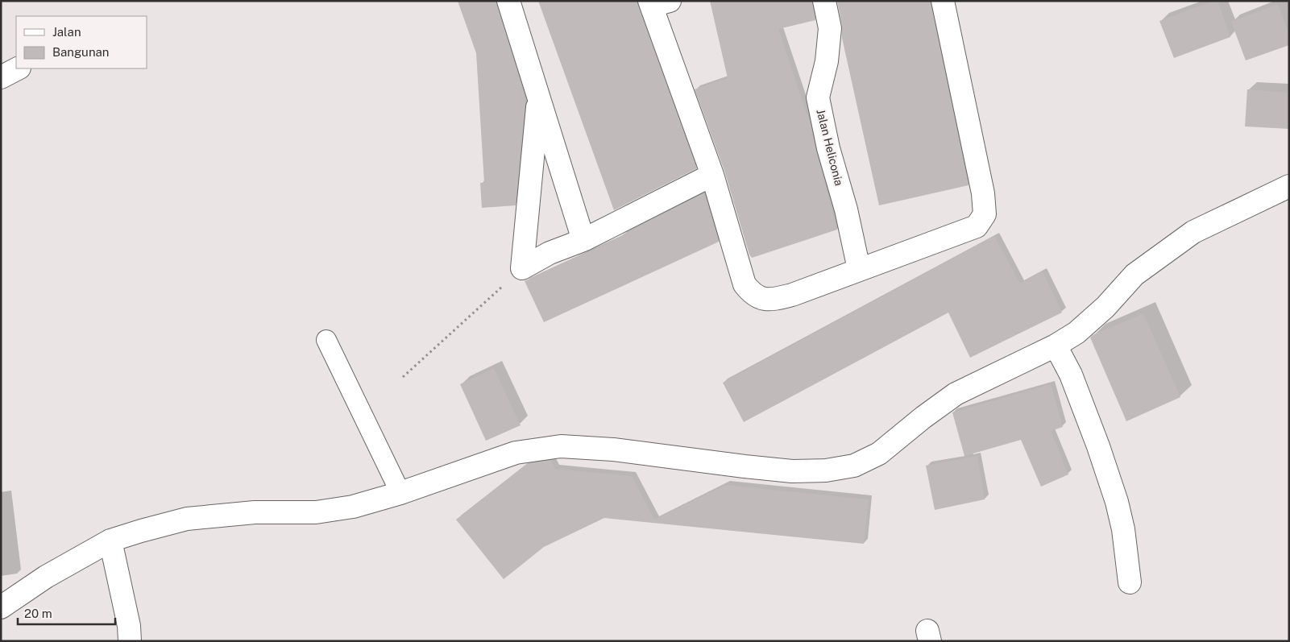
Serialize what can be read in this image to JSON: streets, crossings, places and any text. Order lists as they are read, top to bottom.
{
  "streets": {
    "street": ["Jalan Heliconia"]
  },
  "legend": ["Jalan", "Bangunan"],
  "scale_bar": "20 m"
}
